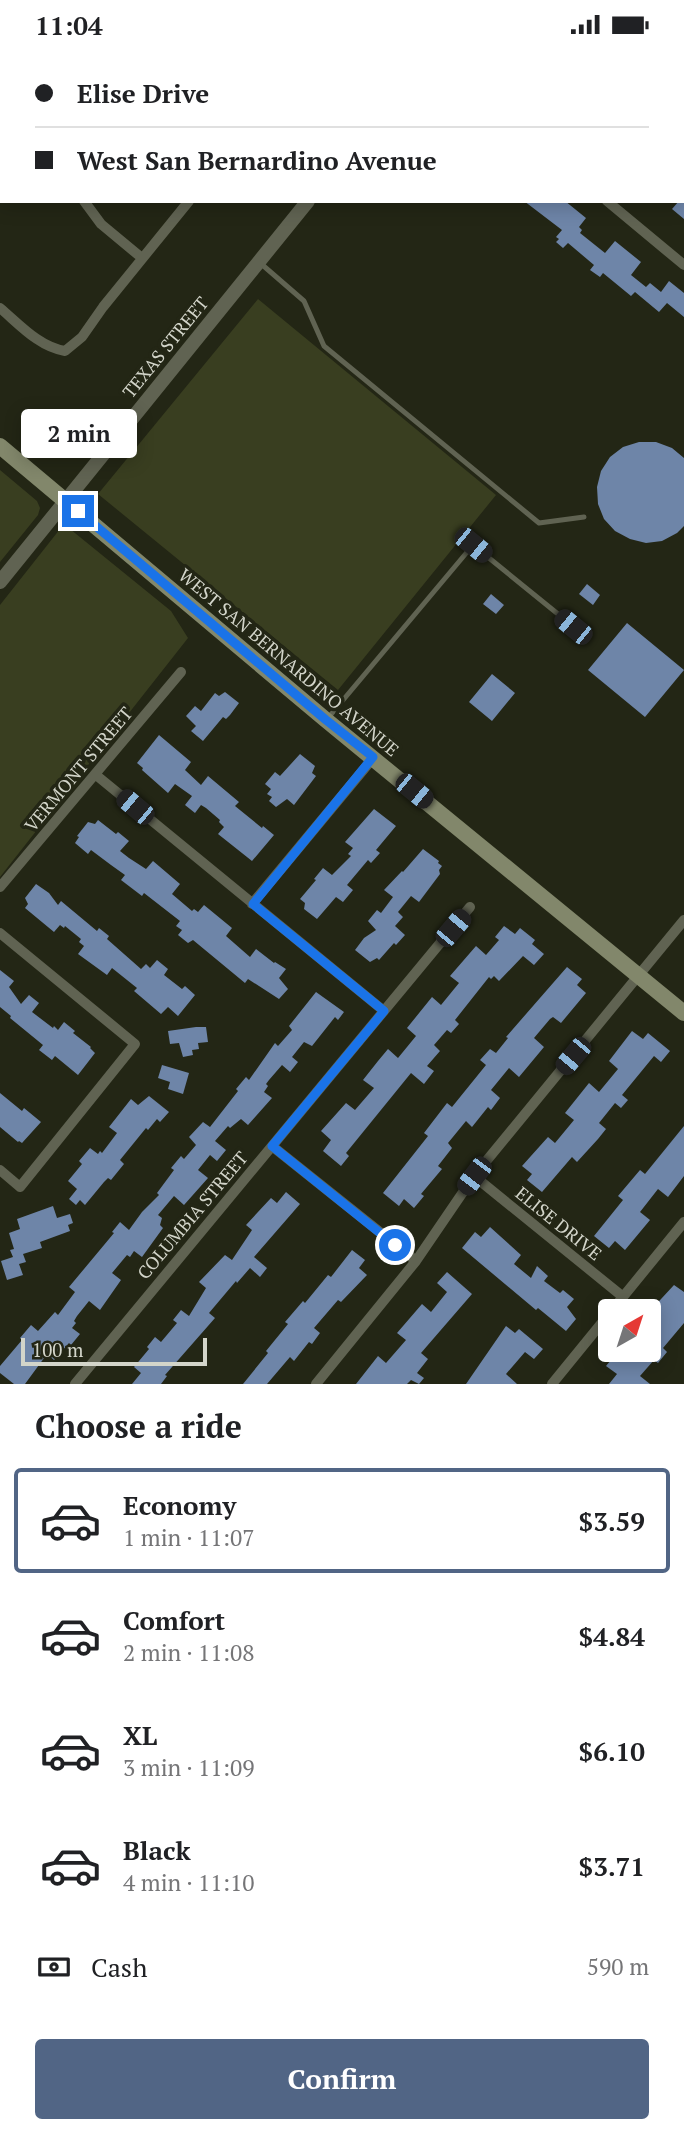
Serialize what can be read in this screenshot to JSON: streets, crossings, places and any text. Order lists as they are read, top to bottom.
{
  "streets": {
    "main road": ["WEST SAN BERNARDINO AVENUE"],
    "street": [
      "TEXAS STREET",
      "VERMONT STREET",
      "COLUMBIA STREET",
      "ELISE DRIVE"
    ]
  },
  "crossings": [
    ["TEXAS STREET", "WEST SAN BERNARDINO AVENUE"]
  ],
  "scale_bar": "100 m",
  "north": "top right",
  "page": {
    "status": "11:04",
    "banner": ["Elise Drive", "West San Bernardino Avenue"],
    "bubble": "2 min",
    "scale": "100 m",
    "heading": "Choose a ride",
    "list": [
      {
        "name": "Economy",
        "note": "1 min · 11:07",
        "value": "$3.59"
      },
      {
        "name": "Comfort",
        "note": "2 min · 11:08",
        "value": "$4.84"
      },
      {
        "name": "XL",
        "note": "3 min · 11:09",
        "value": "$6.10"
      },
      {
        "name": "Black",
        "note": "4 min · 11:10",
        "value": "$3.71"
      }
    ],
    "pay": ["Cash", "590 m"],
    "buttons": "Confirm"
  }
}
